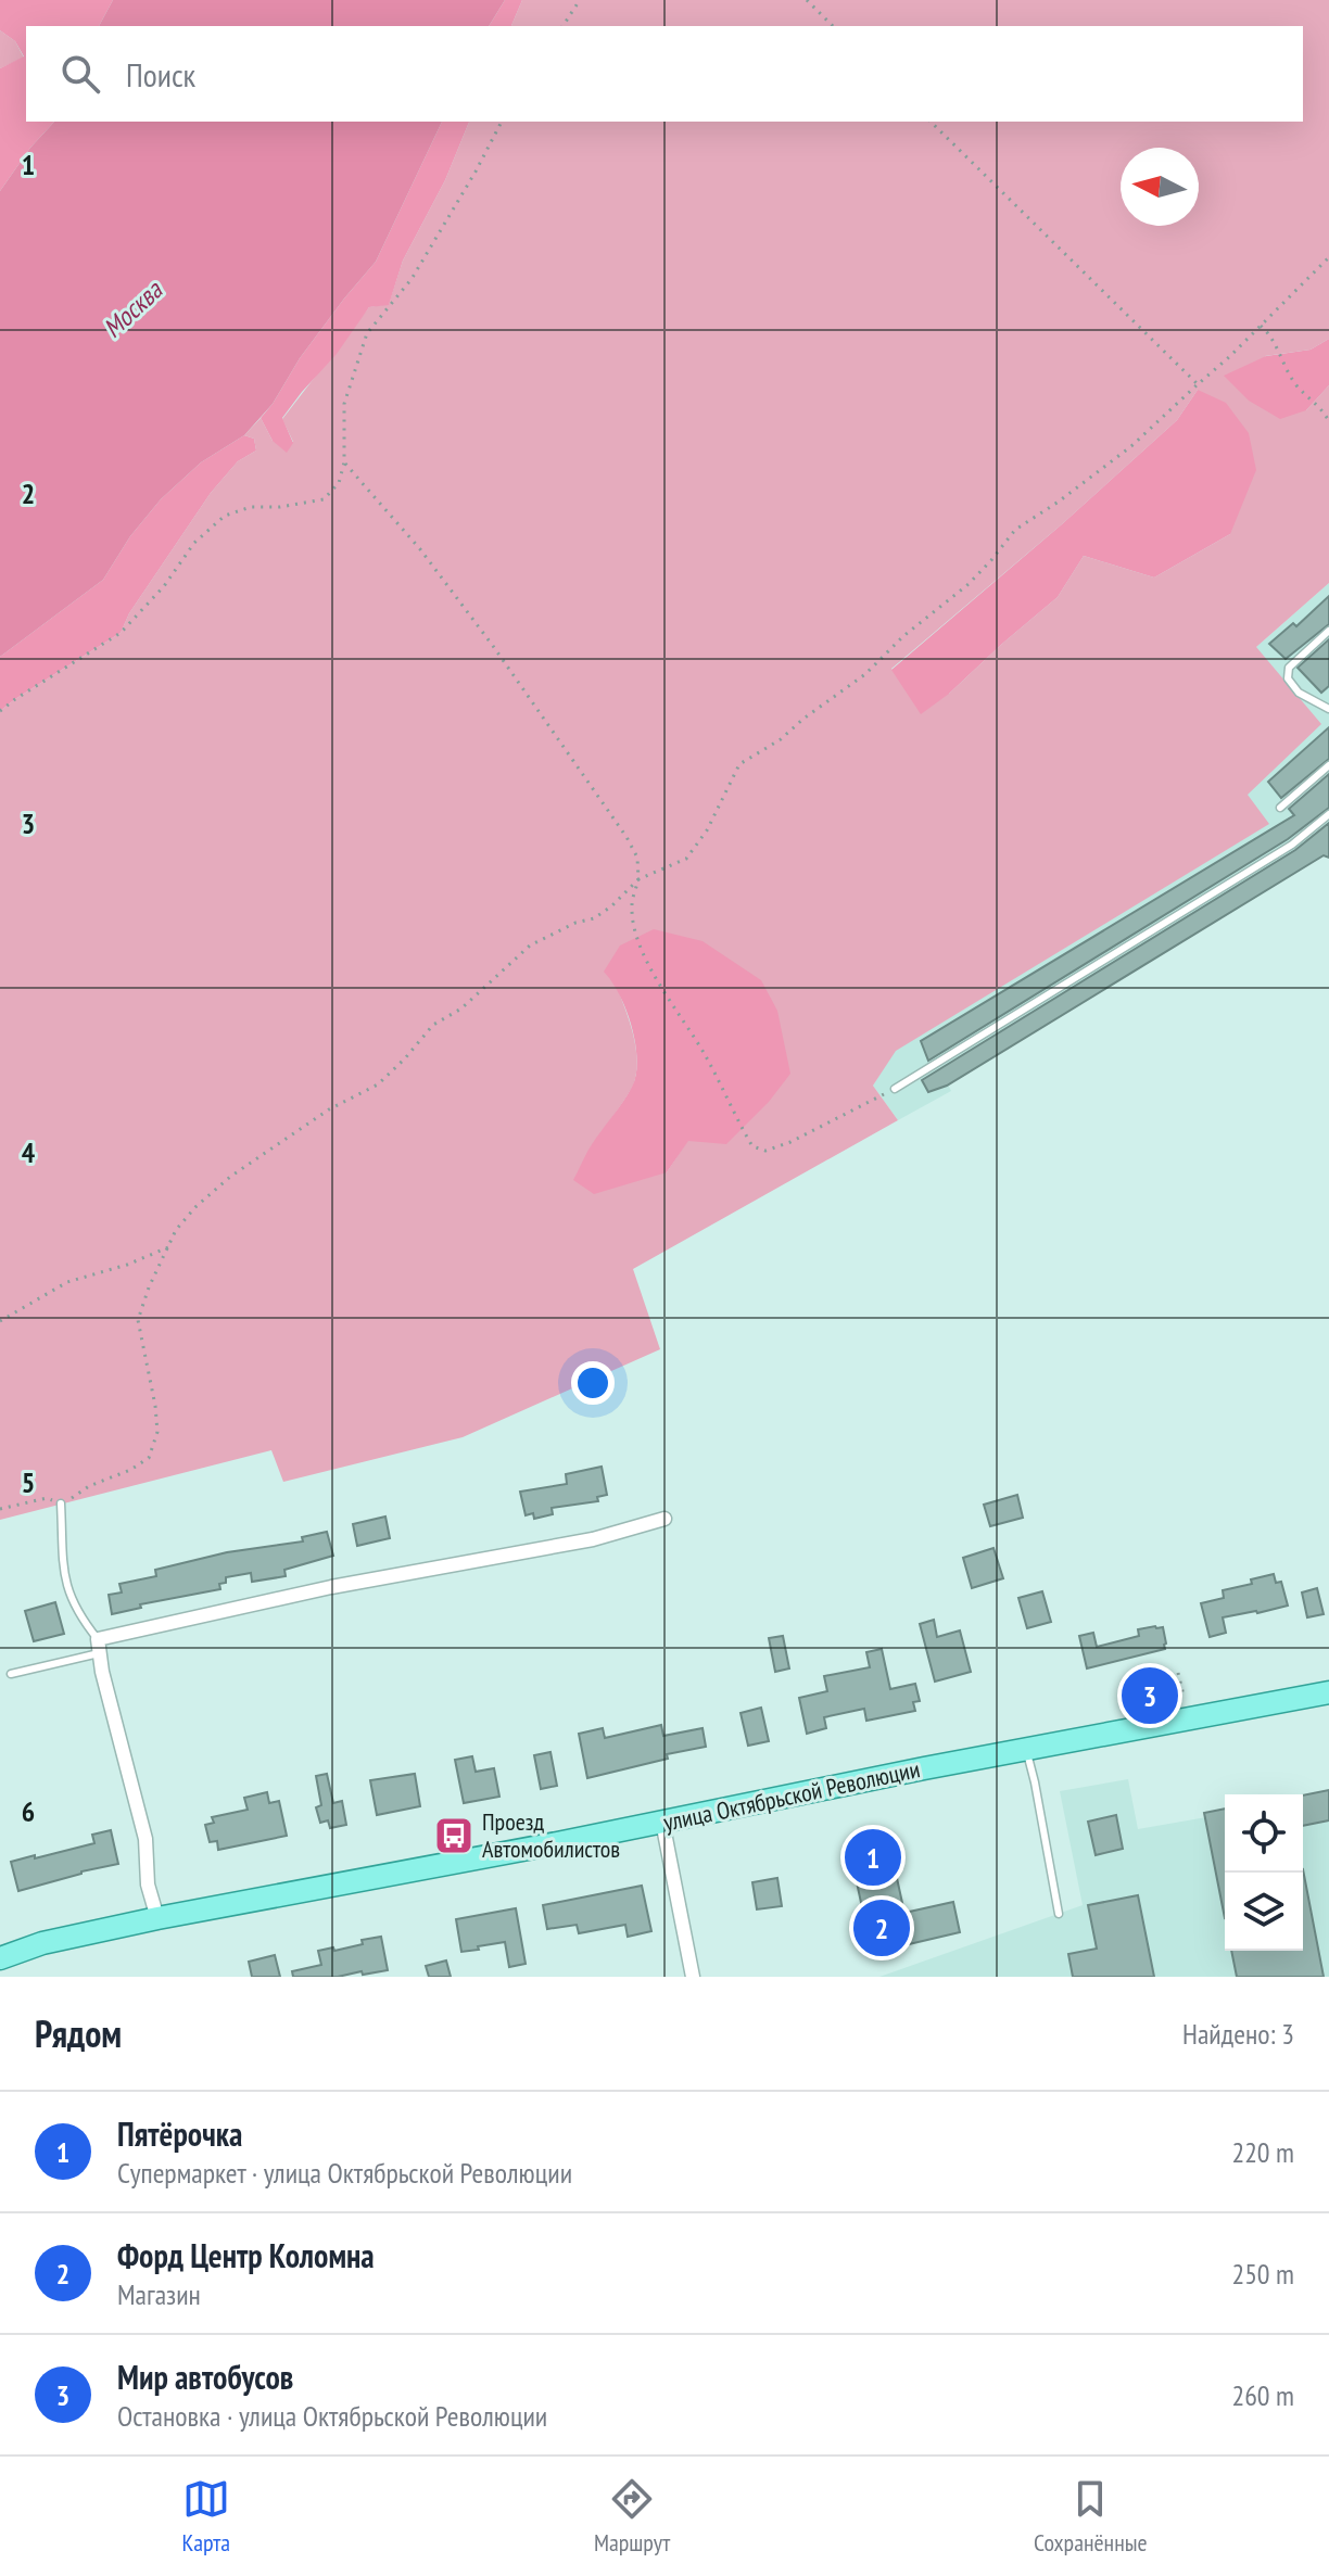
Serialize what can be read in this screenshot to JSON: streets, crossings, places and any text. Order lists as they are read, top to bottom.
{
  "streets": {
    "main road": ["улица Октябрьской Революции"]
  },
  "water": ["Москва"],
  "places": {
    "bus stop": ["Проезд Автомобилистов"]
  },
  "north": "left",
  "page": {
    "search": "Поиск",
    "pins": ["3", "1", "2"],
    "heading": ["Рядом", "Найдено: 3"],
    "list": [
      {
        "mark": "1",
        "name": "Пятёрочка",
        "note": "Супермаркет · улица Октябрьской Революции",
        "value": "220 m"
      },
      {
        "mark": "2",
        "name": "Форд Центр Коломна",
        "note": "Магазин",
        "value": "250 m"
      },
      {
        "mark": "3",
        "name": "Мир автобусов",
        "note": "Остановка · улица Октябрьской Революции",
        "value": "260 m"
      }
    ],
    "nav": ["Карта", "Маршрут", "Сохранённые"]
  },
  "grid": {
    "rows": [
      "1",
      "2",
      "3",
      "4",
      "5",
      "6"
    ]
  }
}
